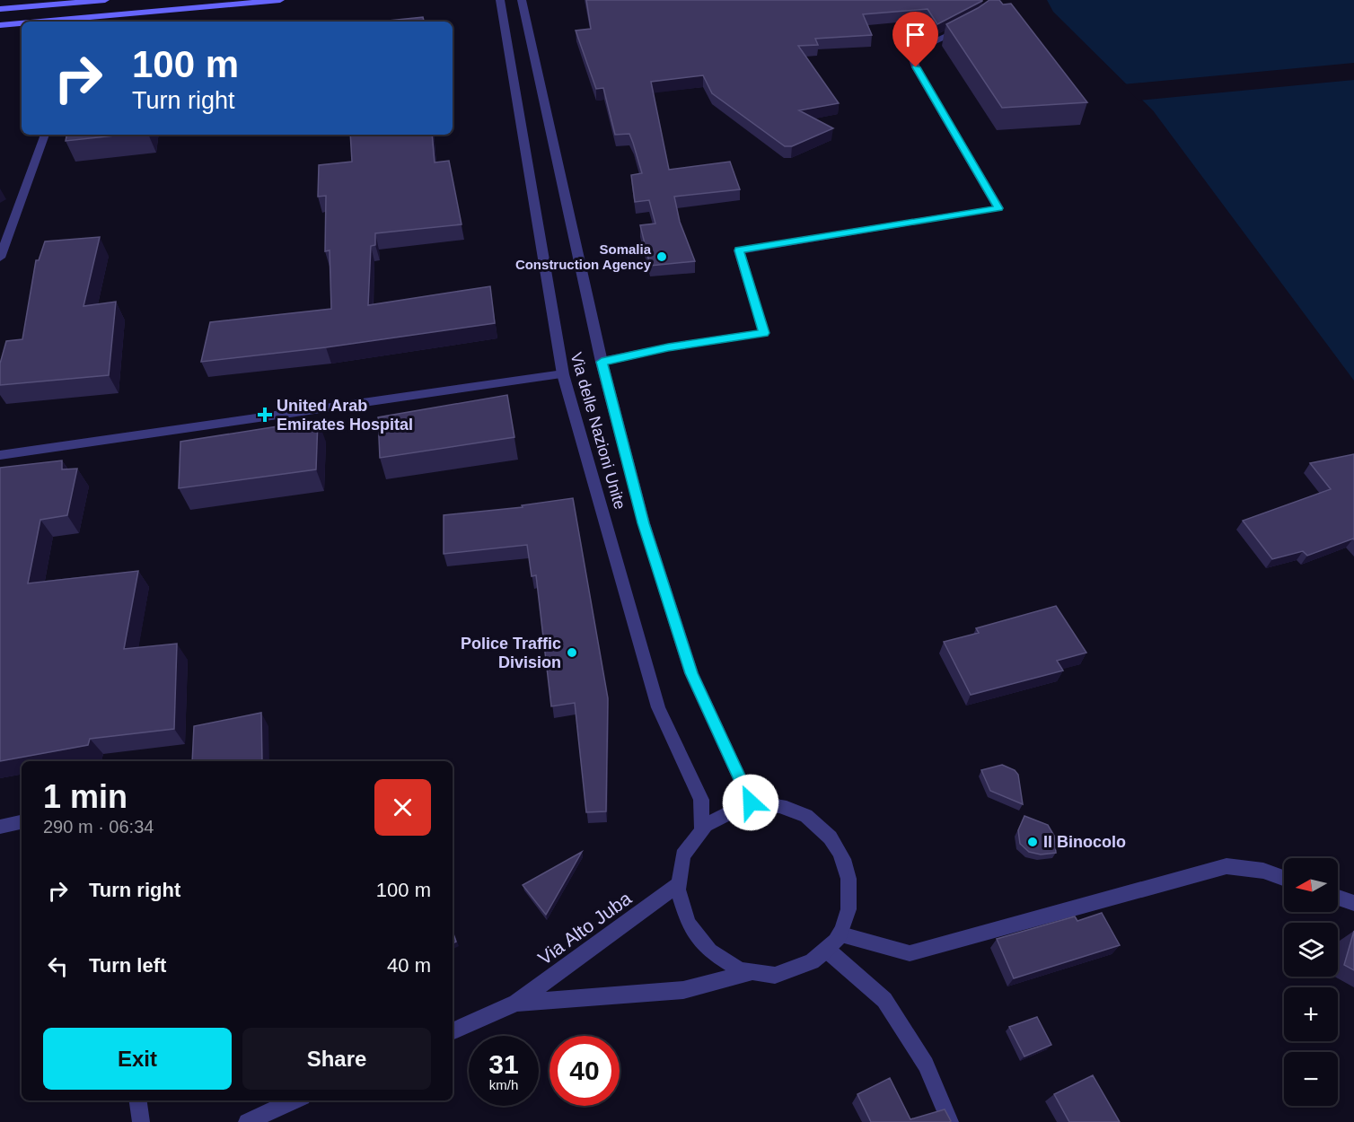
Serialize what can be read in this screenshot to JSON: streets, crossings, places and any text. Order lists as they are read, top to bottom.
{
  "streets": {
    "street": ["Via delle Nazioni Unite", "Via Alto Juba"]
  },
  "crossings": [
    ["Via delle Nazioni Unite", "Via Alto Juba"]
  ],
  "places": {
    "other": ["Somalia Construction Agency", "Police Traffic Division", "Il Binocolo"],
    "health": ["United Arab Emirates Hospital"]
  },
  "north": "left",
  "page": {
    "turn": ["100 m", "Turn right"],
    "heading": ["1 min", "290 m · 06:34"],
    "list": [
      {
        "name": "Turn right",
        "value": "100 m"
      },
      {
        "name": "Turn left",
        "value": "40 m"
      }
    ],
    "map_buttons": ["+", "−"],
    "buttons": ["Exit", "Share"],
    "speed": "31 km/h",
    "limit": "40"
  }
}
